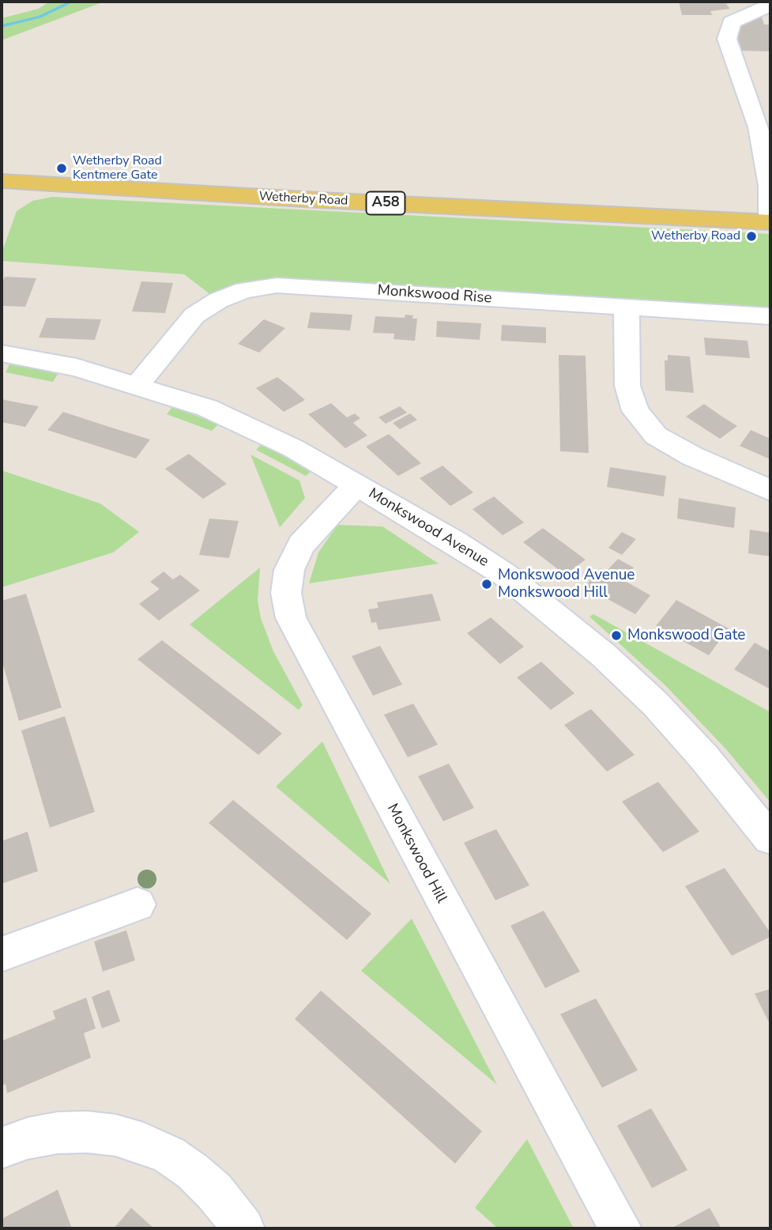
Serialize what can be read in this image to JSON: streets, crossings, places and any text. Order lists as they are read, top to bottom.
{
  "streets": {
    "main road": ["Wetherby Road", "A58"],
    "street": ["Monkswood Rise", "Monkswood Avenue", "Monkswood Hill"]
  },
  "crossings": [
    ["Monkswood Rise", "Monkswood Avenue"],
    ["Monkswood Avenue", "Monkswood Hill"]
  ],
  "places": [
    "Wetherby Road Kentmere Gate",
    "Wetherby Road",
    "Monkswood Avenue Monkswood Hill",
    "Monkswood Gate"
  ]
}
